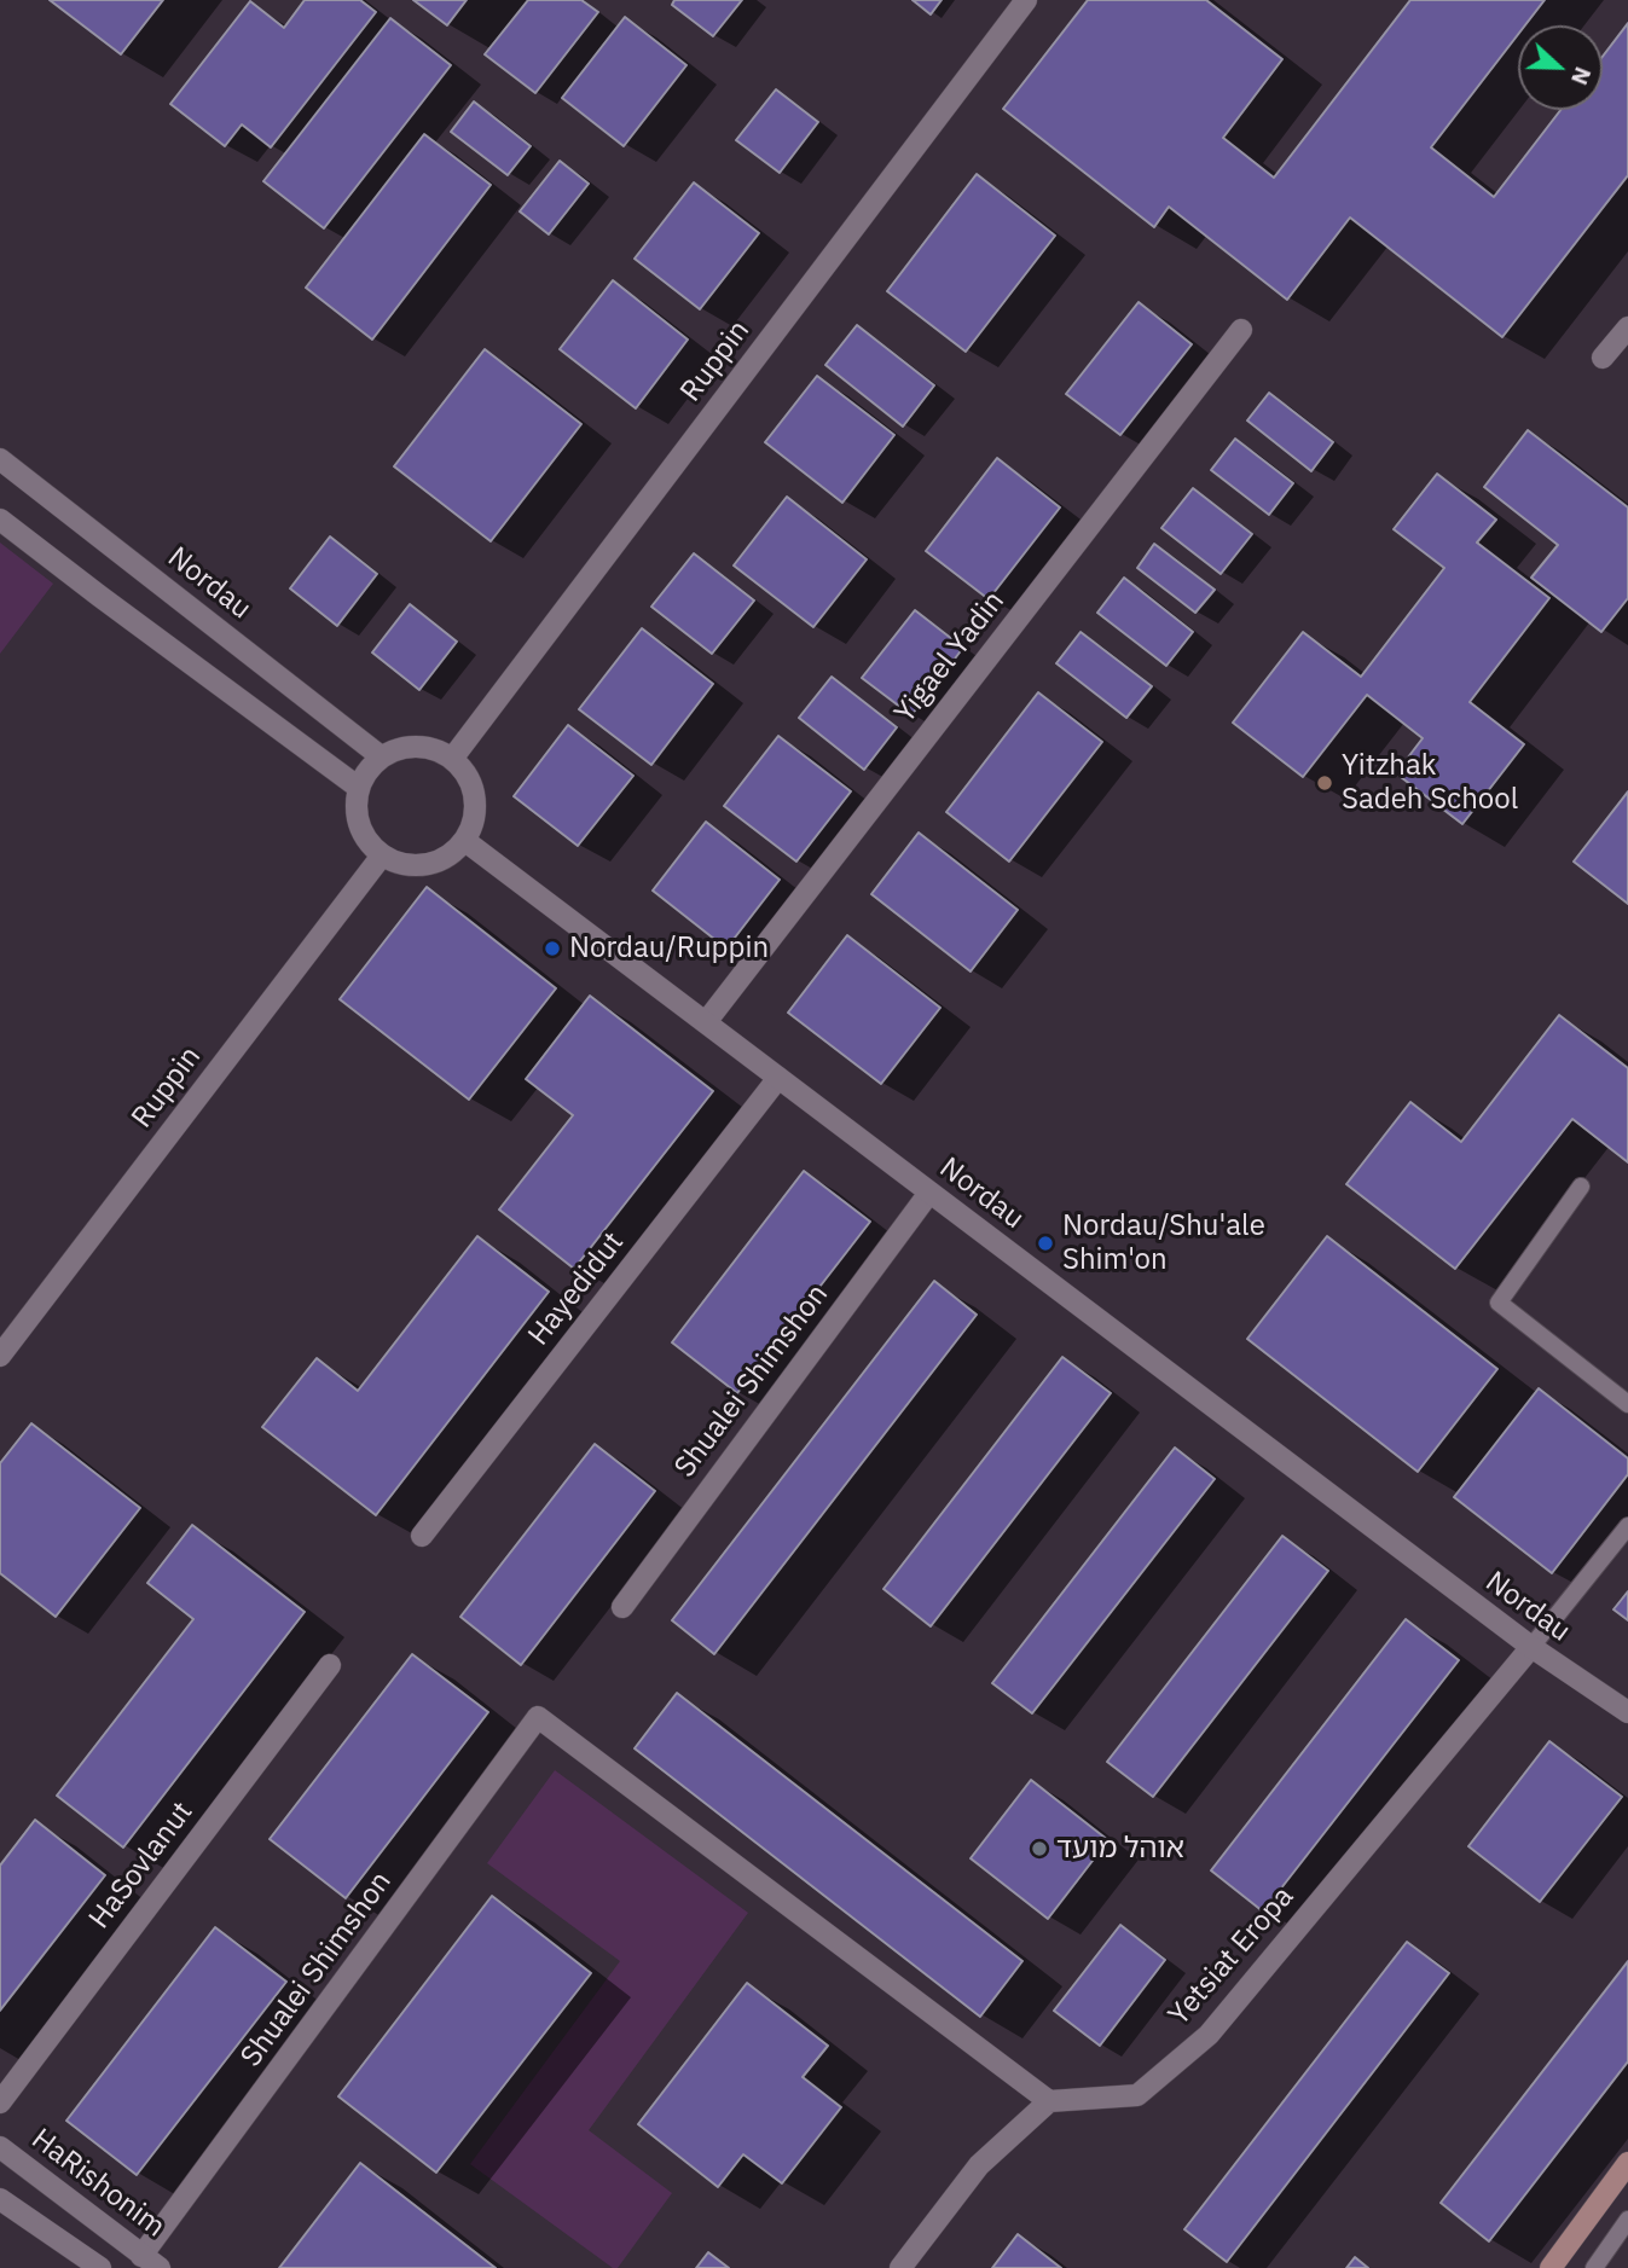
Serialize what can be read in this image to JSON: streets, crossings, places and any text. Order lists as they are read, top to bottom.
{
  "streets": {
    "street": [
      "Ruppin",
      "Nordau",
      "Yigael Yadin",
      "Hayedidut",
      "Shualei Shimshon",
      "HaSovlanut",
      "Yetsiat Eropa",
      "HaRishonim"
    ]
  },
  "crossings": [
    ["Ruppin", "Nordau"],
    ["Nordau", "Yigael Yadin"],
    ["Nordau", "Hayedidut"],
    ["Nordau", "Shualei Shimshon"],
    ["Nordau", "Yetsiat Eropa"],
    ["Shualei Shimshon", "Yetsiat Eropa"],
    ["Shualei Shimshon", "HaRishonim"]
  ],
  "places": [
    "Yitzhak Sadeh School",
    "Nordau/Ruppin",
    "Nordau/Shu'ale Shim'on",
    "אוהל מועד"
  ],
  "north": "right"
}
